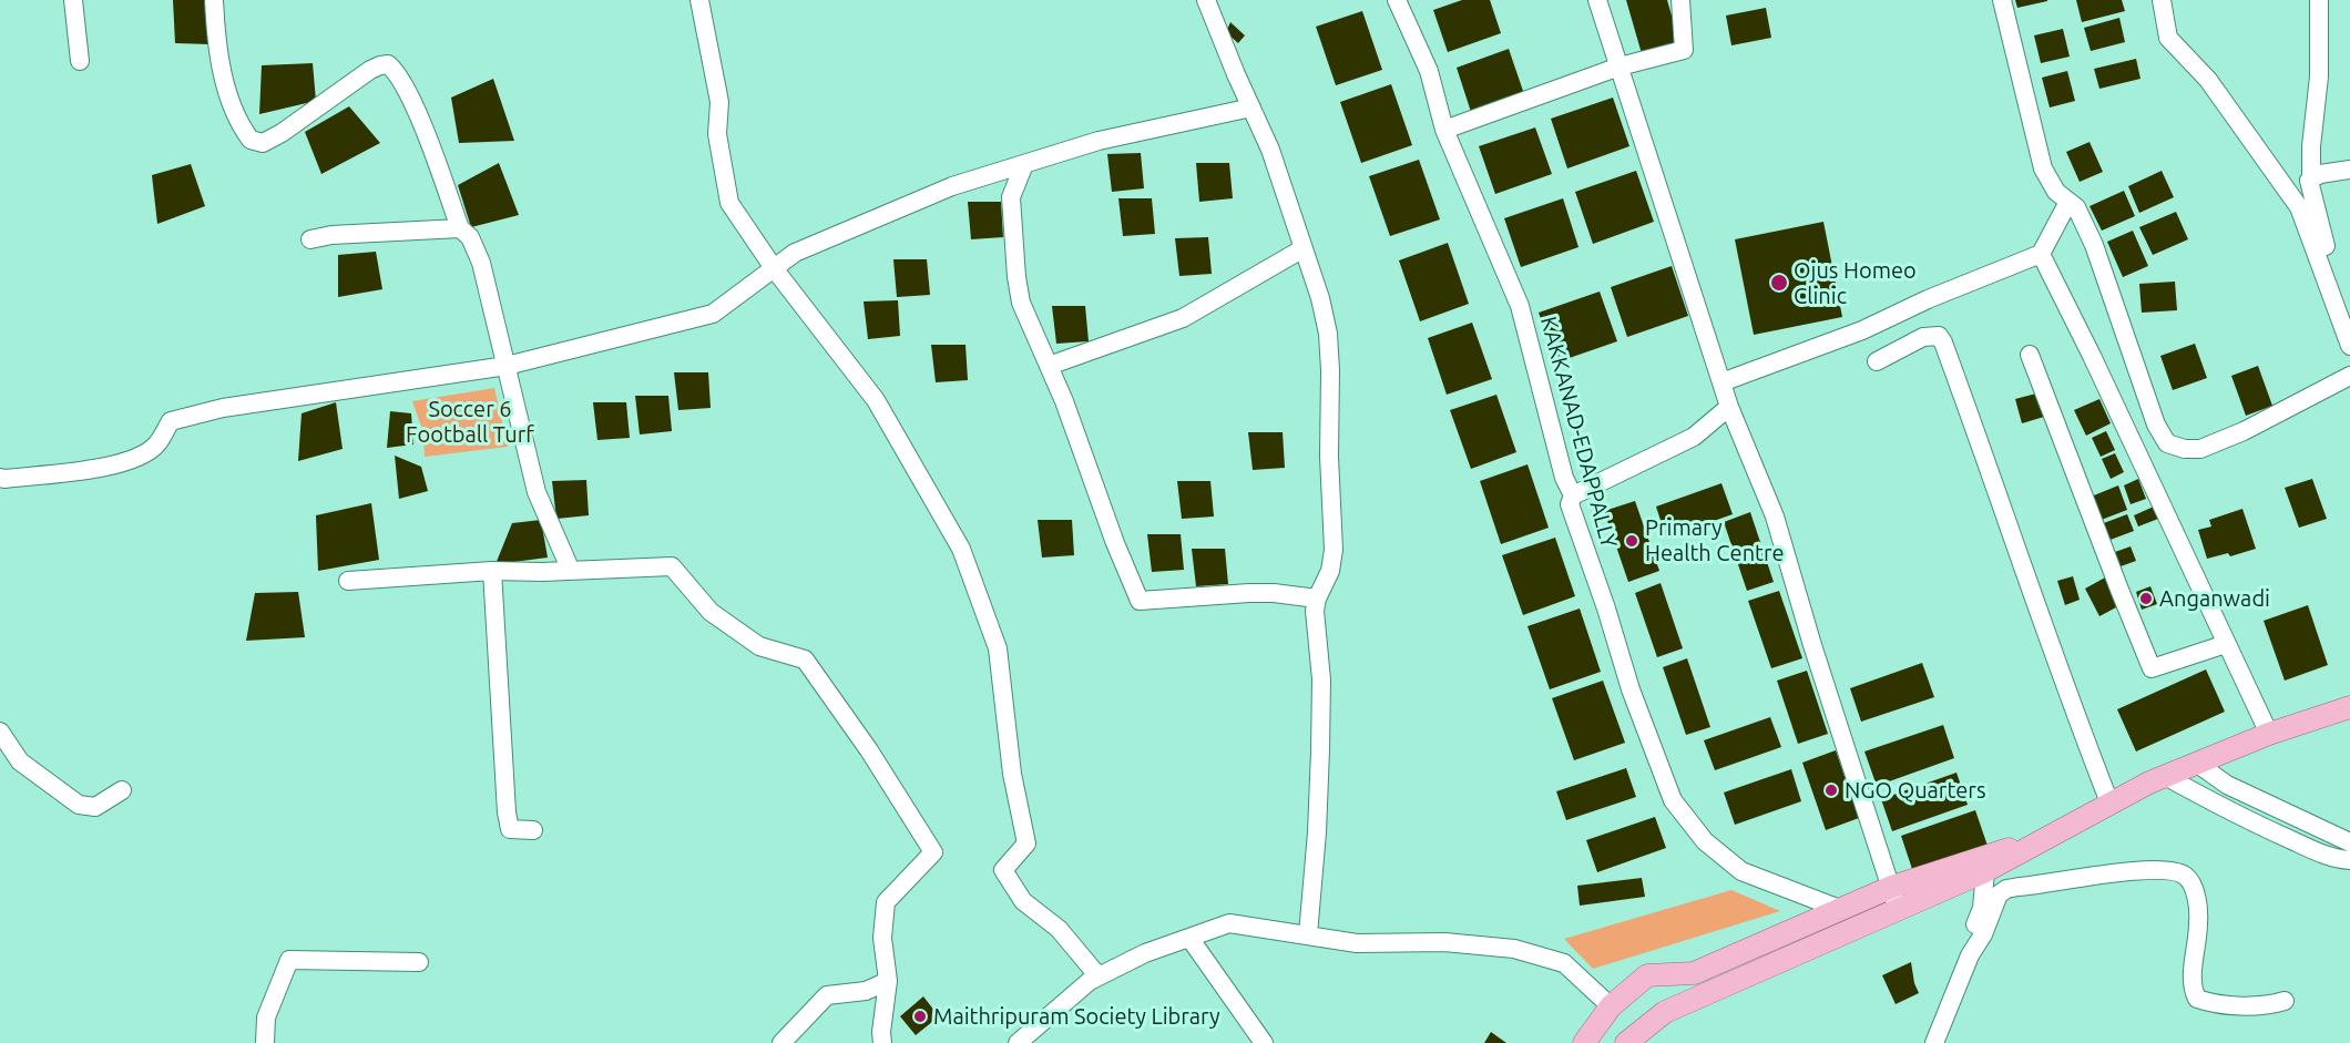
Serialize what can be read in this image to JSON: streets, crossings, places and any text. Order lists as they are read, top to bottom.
{
  "streets": {
    "street": ["KAKKANAD-EDAPPALLY"]
  },
  "parks": ["Soccer 6 Football Turf"],
  "places": [
    "Ojus Homeo Clinic",
    "Primary Health Centre",
    "Anganwadi",
    "NGO Quarters",
    "Maithripuram Society Library"
  ]
}
